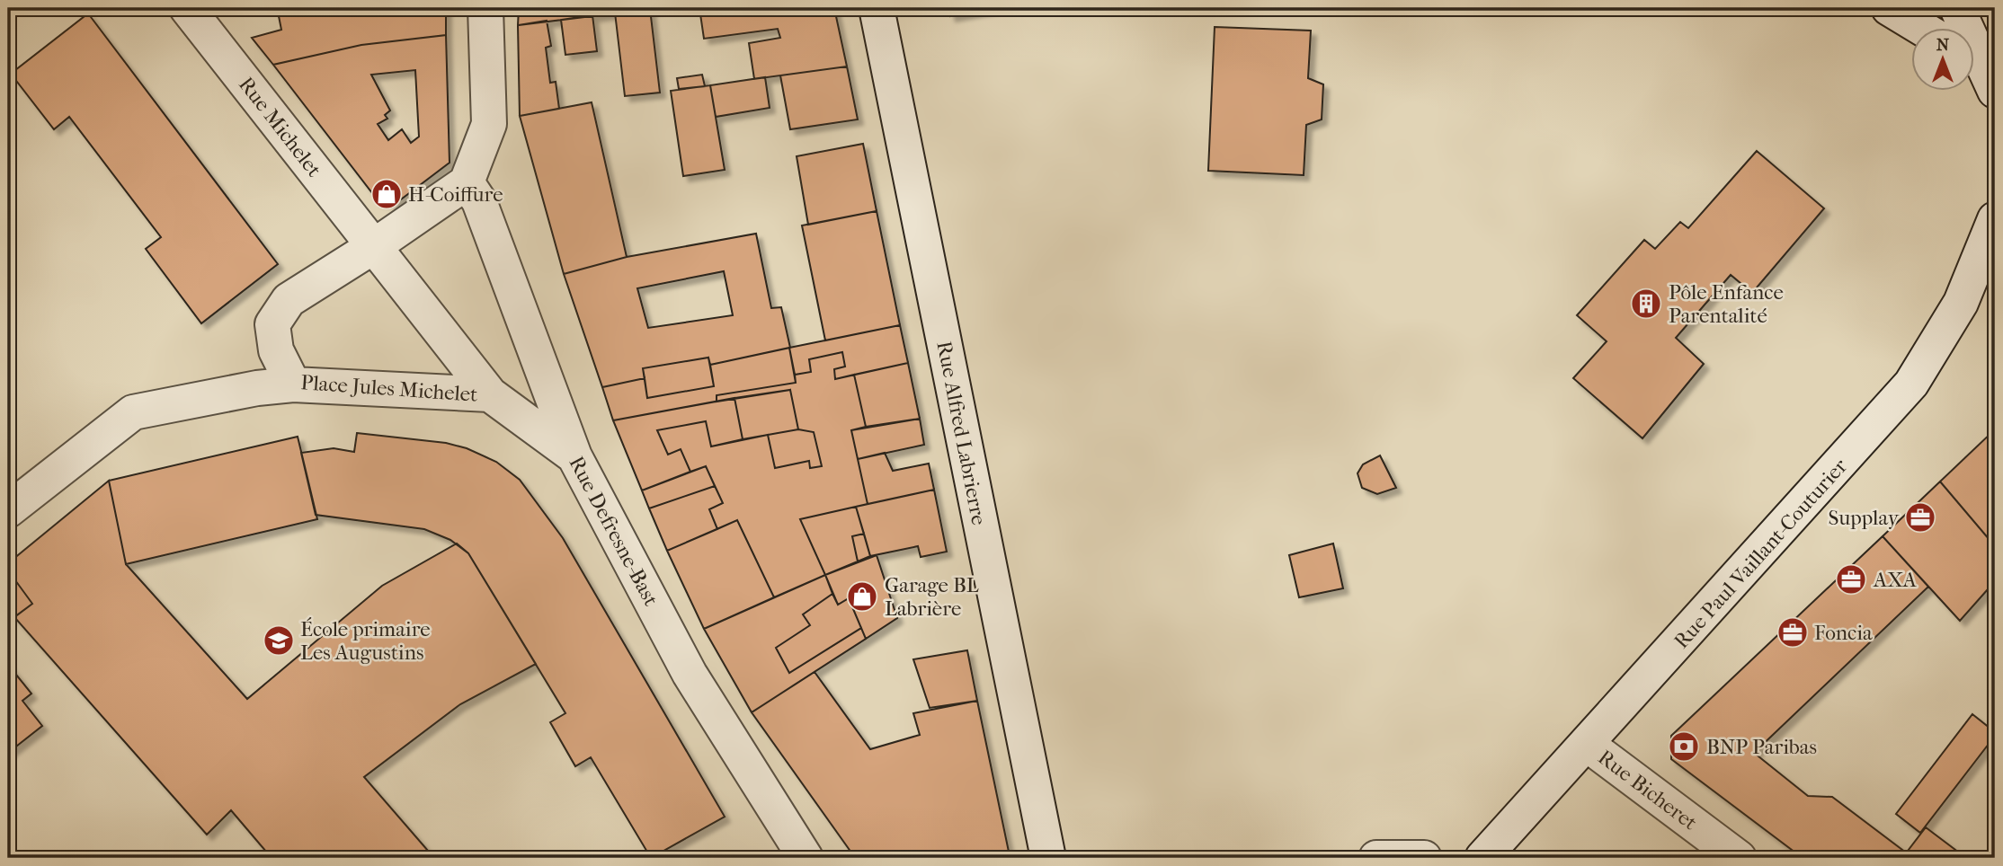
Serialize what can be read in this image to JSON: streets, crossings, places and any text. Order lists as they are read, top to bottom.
{
  "streets": {
    "street": [
      "Rue Michelet",
      "Place Jules Michelet",
      "Rue Alfred Labrierre",
      "Rue Defresne-Bast",
      "Rue Paul Vaillant-Couturier",
      "Rue Bicheret"
    ]
  },
  "crossings": [
    ["Rue Michelet", "Place Jules Michelet"],
    ["Place Jules Michelet", "Rue Defresne-Bast"],
    ["Rue Paul Vaillant-Couturier", "Rue Bicheret"]
  ],
  "places": {
    "shop": ["H-Coiffure", "Garage BL Labrière"],
    "building": ["Pôle Enfance Parentalité"],
    "office": ["Supplay", "AXA", "Foncia"],
    "school or university": ["École primaire Les Augustins"],
    "bank": ["BNP Paribas"]
  },
  "north": "top"
}
